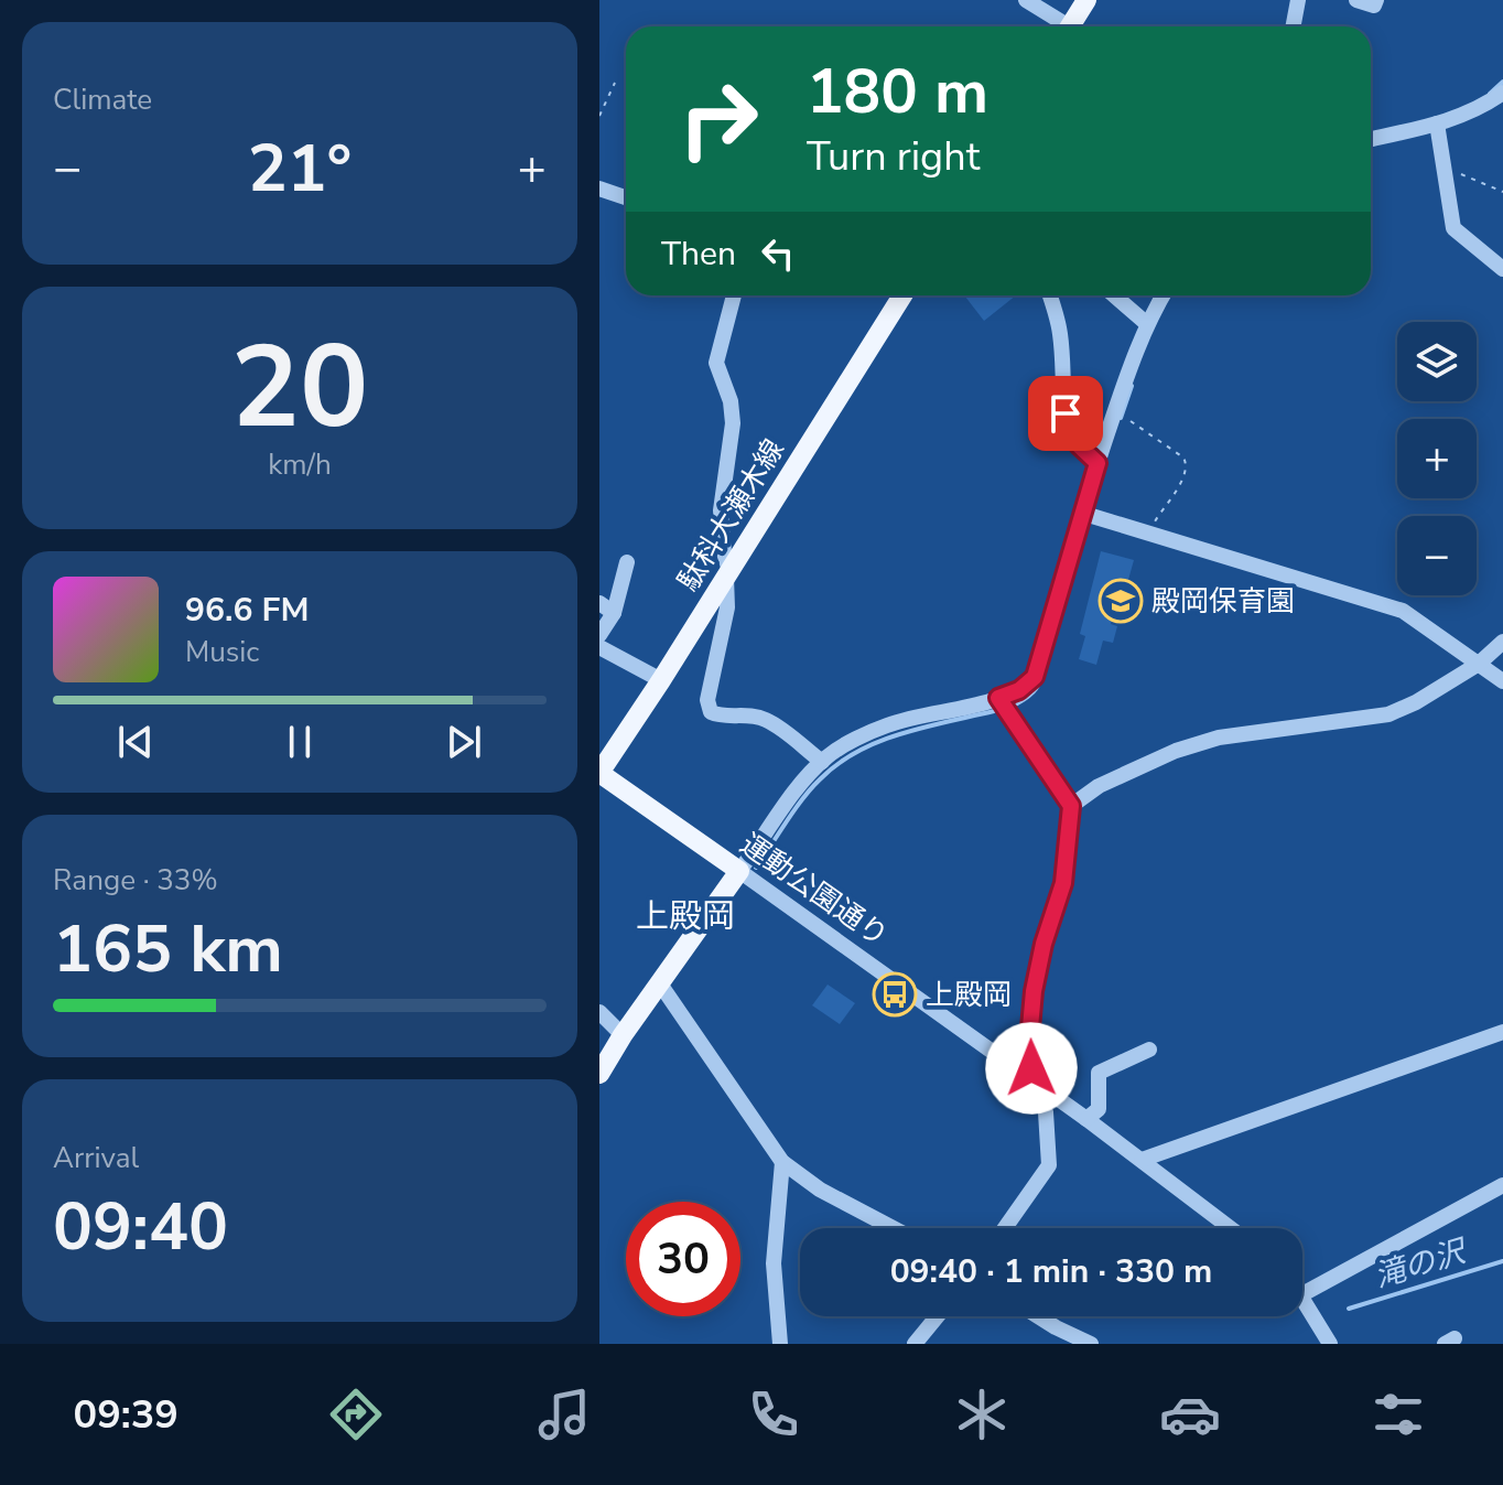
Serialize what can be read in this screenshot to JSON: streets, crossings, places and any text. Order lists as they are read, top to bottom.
{
  "streets": {
    "main road": ["駄科大瀬木線", "運動公園通り"]
  },
  "crossings": [
    ["駄科大瀬木線", "運動公園通り"]
  ],
  "districts": ["上殿岡"],
  "water": ["滝の沢"],
  "places": {
    "school or university": ["殿岡保育園"],
    "bus stop": ["上殿岡"]
  },
  "page": {
    "tile": [
      "Climate",
      ["20", "km/h"],
      ["Range · 33%", "165 km"],
      ["Arrival", "09:40"]
    ],
    "turn": ["180 m", "Turn right"],
    "heat": ["−", "21°", "+"],
    "then": "Then",
    "map_buttons": ["+", "−"],
    "song": ["96.6 FM", "Music"],
    "limit": "30",
    "trip": "09:40 · 1 min · 330 m",
    "tabs": "09:39"
  }
}
